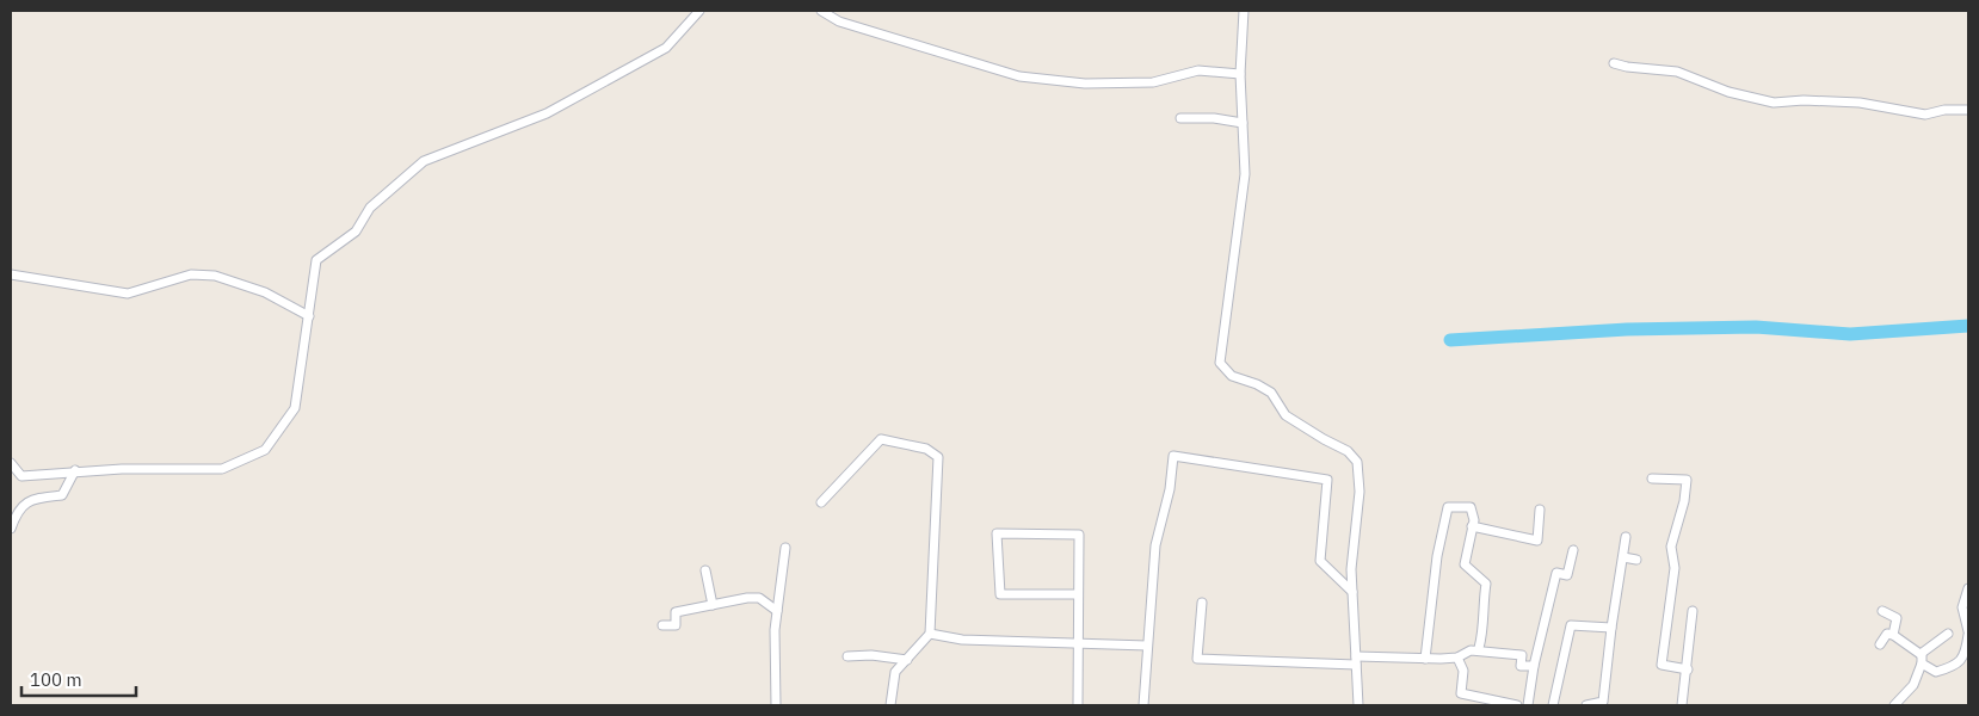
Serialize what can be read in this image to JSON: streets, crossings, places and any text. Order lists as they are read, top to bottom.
{
  "scale_bar": "100 m"
}
